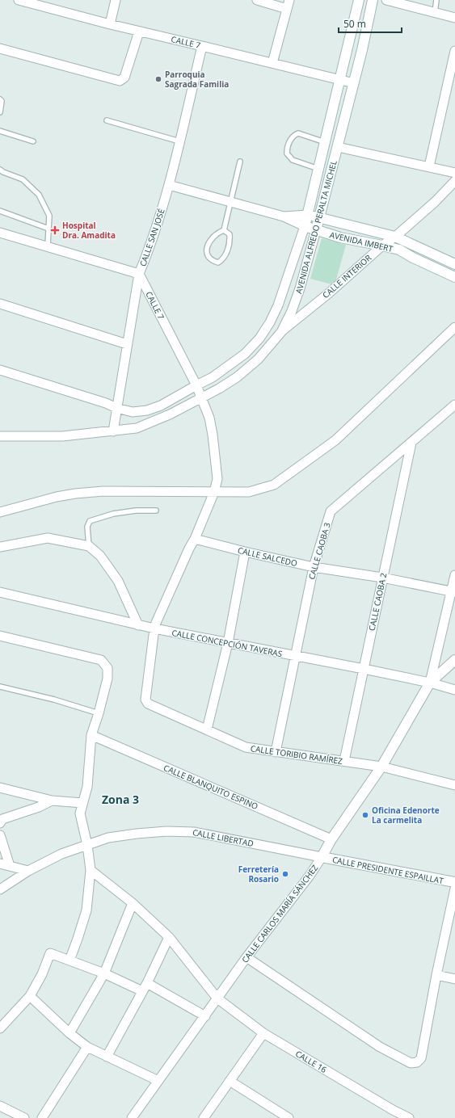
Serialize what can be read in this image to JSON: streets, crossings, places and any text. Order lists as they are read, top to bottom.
{
  "streets": {
    "main road": [
      "AVENIDA ALFREDO PERALTA MICHEL",
      "AVENIDA IMBERT",
      "CALLE PRESIDENTE ESPAILLAT",
      "CALLE CARLOS MARÍA SÁNCHEZ"
    ],
    "street": [
      "CALLE 7",
      "CALLE SAN JOSÉ",
      "CALLE INTERIOR",
      "CALLE CAOBA 3",
      "CALLE SALCEDO",
      "CALLE CAOBA 2",
      "CALLE CONCEPCIÓN TAVERAS",
      "CALLE TORIBIO RAMÍREZ",
      "CALLE BLANQUITO ESPINO",
      "CALLE LIBERTAD",
      "CALLE 16"
    ]
  },
  "crossings": [
    ["CALLE 7", "AVENIDA ALFREDO PERALTA MICHEL"],
    ["CALLE 7", "CALLE SAN JOSÉ"],
    ["CALLE 7", "CALLE SALCEDO"],
    ["CALLE 7", "CALLE CONCEPCIÓN TAVERAS"],
    ["CALLE 7", "CALLE TORIBIO RAMÍREZ"],
    ["AVENIDA ALFREDO PERALTA MICHEL", "CALLE SAN JOSÉ"],
    ["AVENIDA ALFREDO PERALTA MICHEL", "AVENIDA IMBERT"],
    ["AVENIDA ALFREDO PERALTA MICHEL", "CALLE INTERIOR"],
    ["CALLE SAN JOSÉ", "AVENIDA IMBERT"],
    ["AVENIDA IMBERT", "CALLE INTERIOR"],
    ["CALLE CAOBA 3", "CALLE SALCEDO"],
    ["CALLE CAOBA 3", "CALLE CAOBA 2"],
    ["CALLE CAOBA 3", "CALLE CONCEPCIÓN TAVERAS"],
    ["CALLE CAOBA 3", "CALLE TORIBIO RAMÍREZ"],
    ["CALLE SALCEDO", "CALLE CAOBA 2"],
    ["CALLE CAOBA 2", "CALLE CONCEPCIÓN TAVERAS"],
    ["CALLE CAOBA 2", "CALLE TORIBIO RAMÍREZ"],
    ["CALLE CONCEPCIÓN TAVERAS", "CALLE CARLOS MARÍA SÁNCHEZ"],
    ["CALLE TORIBIO RAMÍREZ", "CALLE CARLOS MARÍA SÁNCHEZ"],
    ["CALLE BLANQUITO ESPINO", "CALLE CARLOS MARÍA SÁNCHEZ"],
    ["CALLE LIBERTAD", "CALLE PRESIDENTE ESPAILLAT"],
    ["CALLE LIBERTAD", "CALLE CARLOS MARÍA SÁNCHEZ"],
    ["CALLE PRESIDENTE ESPAILLAT", "CALLE CARLOS MARÍA SÁNCHEZ"],
    ["CALLE CARLOS MARÍA SÁNCHEZ", "CALLE 16"]
  ],
  "districts": ["Zona 3"],
  "places": {
    "other": ["Parroquia Sagrada Familia", "Oficina Edenorte La carmelita", "Ferretería Rosario"],
    "health": ["Hospital Dra. Amadita"]
  },
  "scale_bar": "50 m"
}
